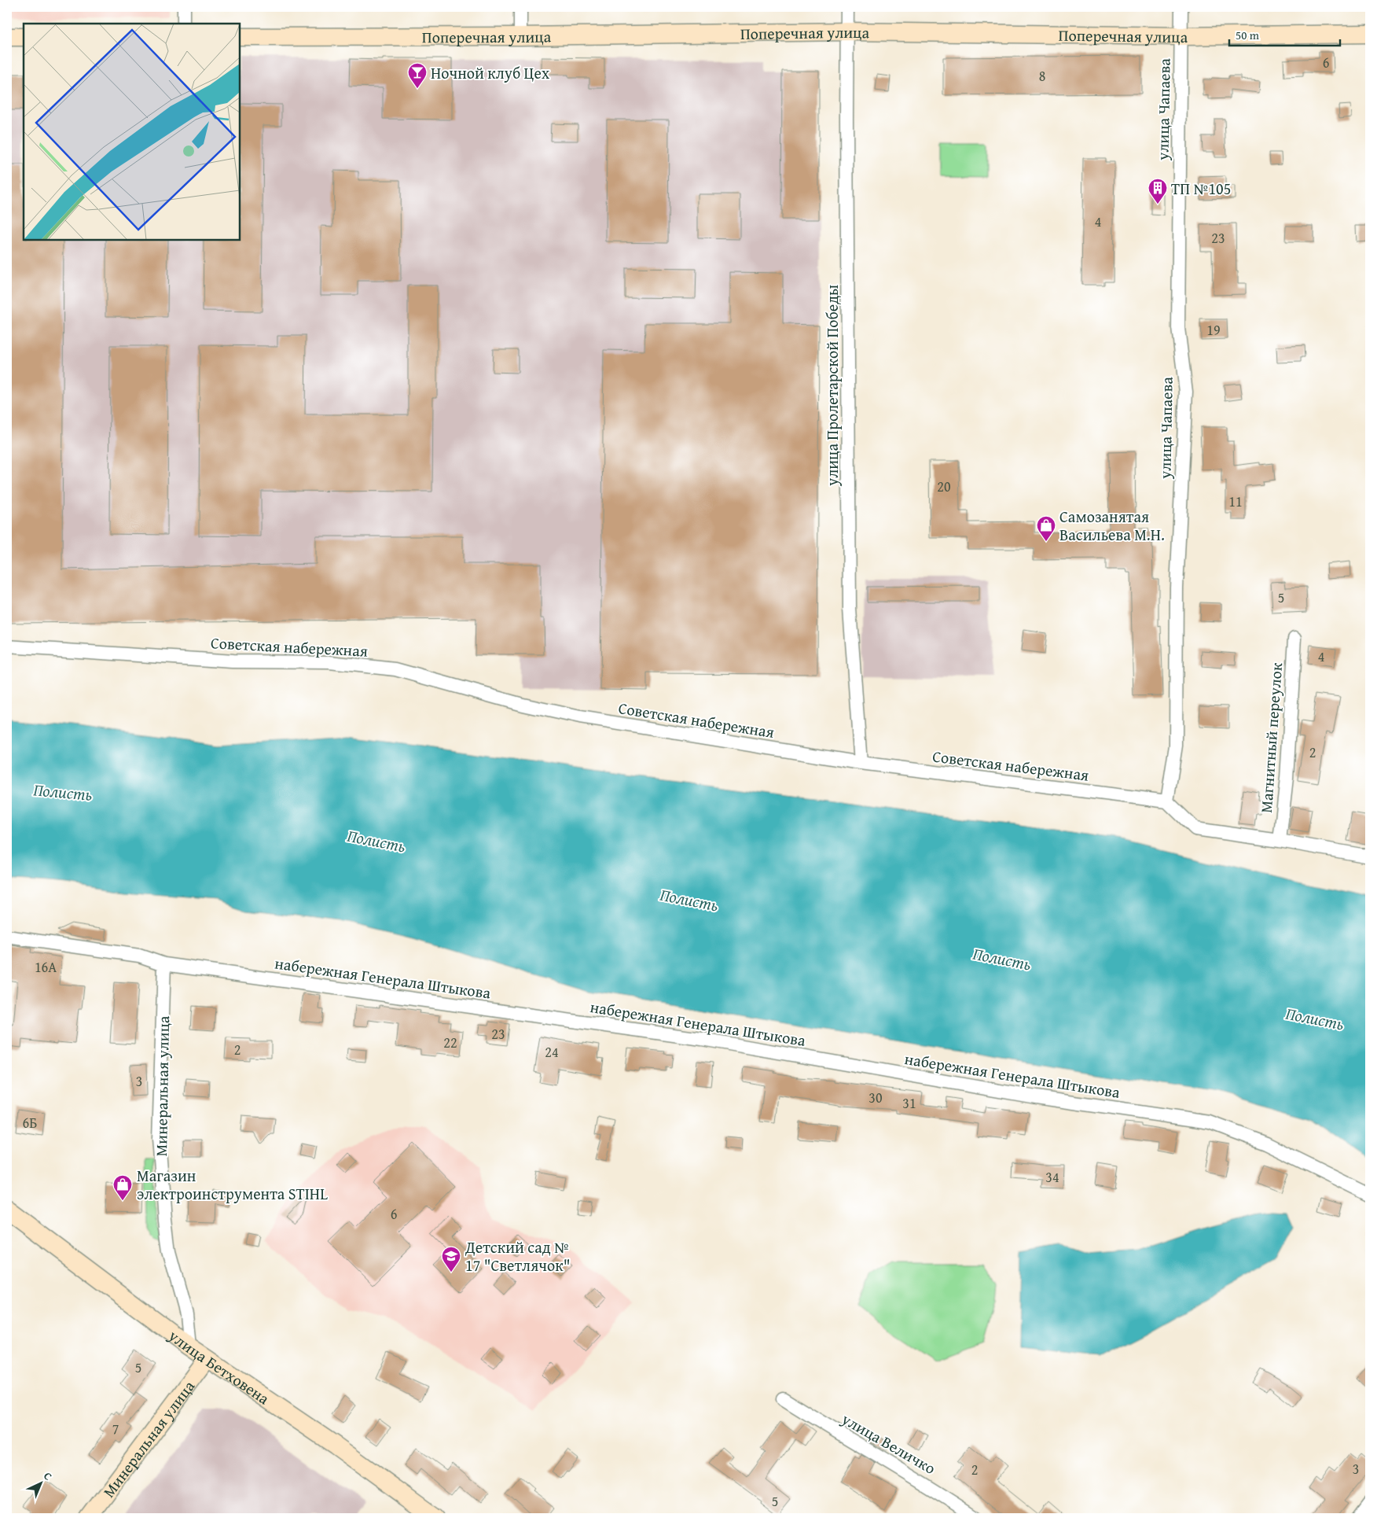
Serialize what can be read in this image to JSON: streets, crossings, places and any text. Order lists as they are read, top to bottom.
{
  "streets": {
    "street": [
      "Поперечная улица",
      "улица Чапаева",
      "улица Пролетарской Победы",
      "Советская набережная",
      "Магнитный переулок",
      "набережная Генерала Штыкова",
      "Минеральная улица",
      "улица Бетховена",
      "улица Величко"
    ]
  },
  "crossings": [
    ["Поперечная улица", "улица Чапаева"],
    ["Поперечная улица", "улица Пролетарской Победы"],
    ["улица Чапаева", "Советская набережная"],
    ["улица Пролетарской Победы", "Советская набережная"],
    ["набережная Генерала Штыкова", "Минеральная улица"],
    ["Минеральная улица", "улица Бетховена"]
  ],
  "water": ["Полисть"],
  "places": {
    "bar": ["Ночной клуб Цех"],
    "building": ["ТП №105"],
    "shop": ["Самозанятая Васильева М.Н.", "Магазин электроинструмента STIHL"],
    "school or university": ["Детский сад № 17 \"Светлячок\""]
  },
  "house_numbers": [
    "6",
    "8",
    "4",
    "23",
    "19",
    "20",
    "11",
    "5",
    "4",
    "2",
    "16А",
    "23",
    "22",
    "2",
    "24",
    "3",
    "30",
    "31",
    "6Б",
    "34",
    "6",
    "5",
    "7",
    "3",
    "2",
    "5"
  ],
  "scale_bar": "50 m",
  "north": "top right"
}
